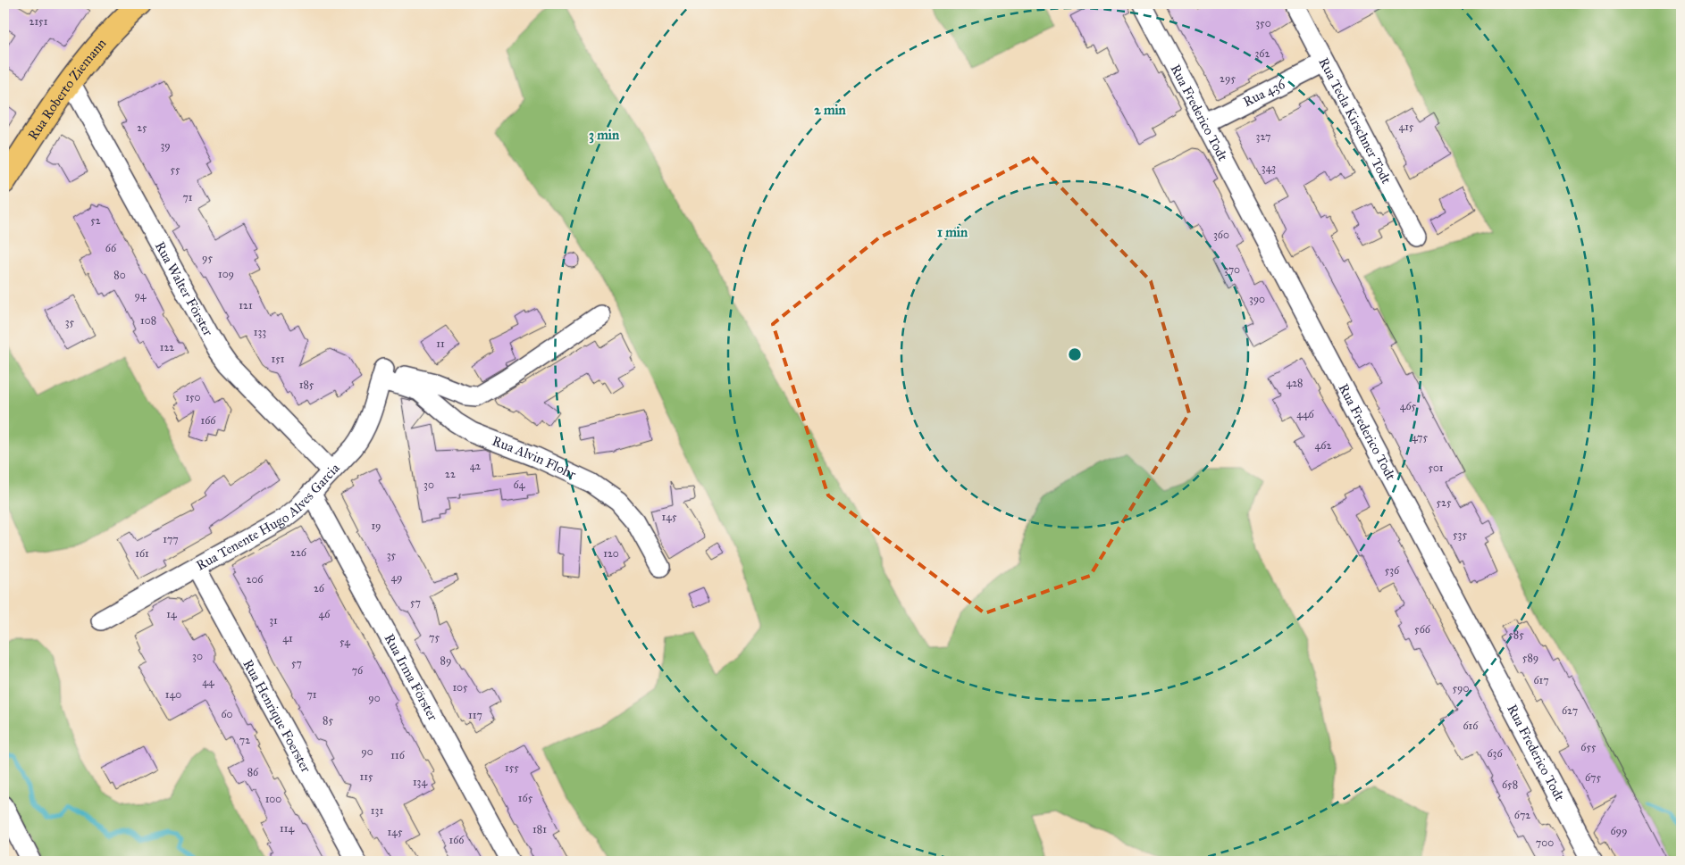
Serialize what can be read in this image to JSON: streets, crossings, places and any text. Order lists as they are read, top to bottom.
{
  "streets": {
    "main road": ["Rua Roberto Ziemann"],
    "street": [
      "Rua 436",
      "Rua Frederico Todt",
      "Rua Tecla Kirschner Todt",
      "Rua Walter Förster",
      "Rua Alvin Flohr",
      "Rua Tenente Hugo Alves Garcia",
      "Rua Irma Förster",
      "Rua Henrique Foerster"
    ]
  },
  "crossings": [
    ["Rua Roberto Ziemann", "Rua Walter Förster"],
    ["Rua 436", "Rua Frederico Todt"],
    ["Rua 436", "Rua Tecla Kirschner Todt"],
    ["Rua Walter Förster", "Rua Tenente Hugo Alves Garcia"],
    ["Rua Alvin Flohr", "Rua Tenente Hugo Alves Garcia"],
    ["Rua Tenente Hugo Alves Garcia", "Rua Irma Förster"],
    ["Rua Tenente Hugo Alves Garcia", "Rua Henrique Foerster"]
  ],
  "house_numbers": [
    "2151",
    "350",
    "362",
    "295",
    "415",
    "25",
    "327",
    "39",
    "343",
    "55",
    "71",
    "52",
    "360",
    "66",
    "95",
    "370",
    "109",
    "80",
    "94",
    "390",
    "121",
    "108",
    "35",
    "133",
    "11",
    "122",
    "151",
    "428",
    "185",
    "150",
    "465",
    "446",
    "166",
    "475",
    "462",
    "42",
    "501",
    "22",
    "30",
    "64",
    "525",
    "145",
    "19",
    "535",
    "177",
    "226",
    "161",
    "120",
    "35",
    "536",
    "49",
    "206",
    "26",
    "57",
    "14",
    "46",
    "31",
    "566",
    "585",
    "75",
    "41",
    "54",
    "30",
    "589",
    "89",
    "57",
    "76",
    "617",
    "44",
    "105",
    "590",
    "140",
    "71",
    "90",
    "627",
    "60",
    "117",
    "85",
    "616",
    "72",
    "655",
    "90",
    "636",
    "116",
    "155",
    "86",
    "115",
    "675",
    "134",
    "658",
    "165",
    "100",
    "131",
    "672",
    "114",
    "181",
    "699",
    "145",
    "166",
    "700"
  ],
  "rings": ["2 min", "3 min", "1 min"]
}
